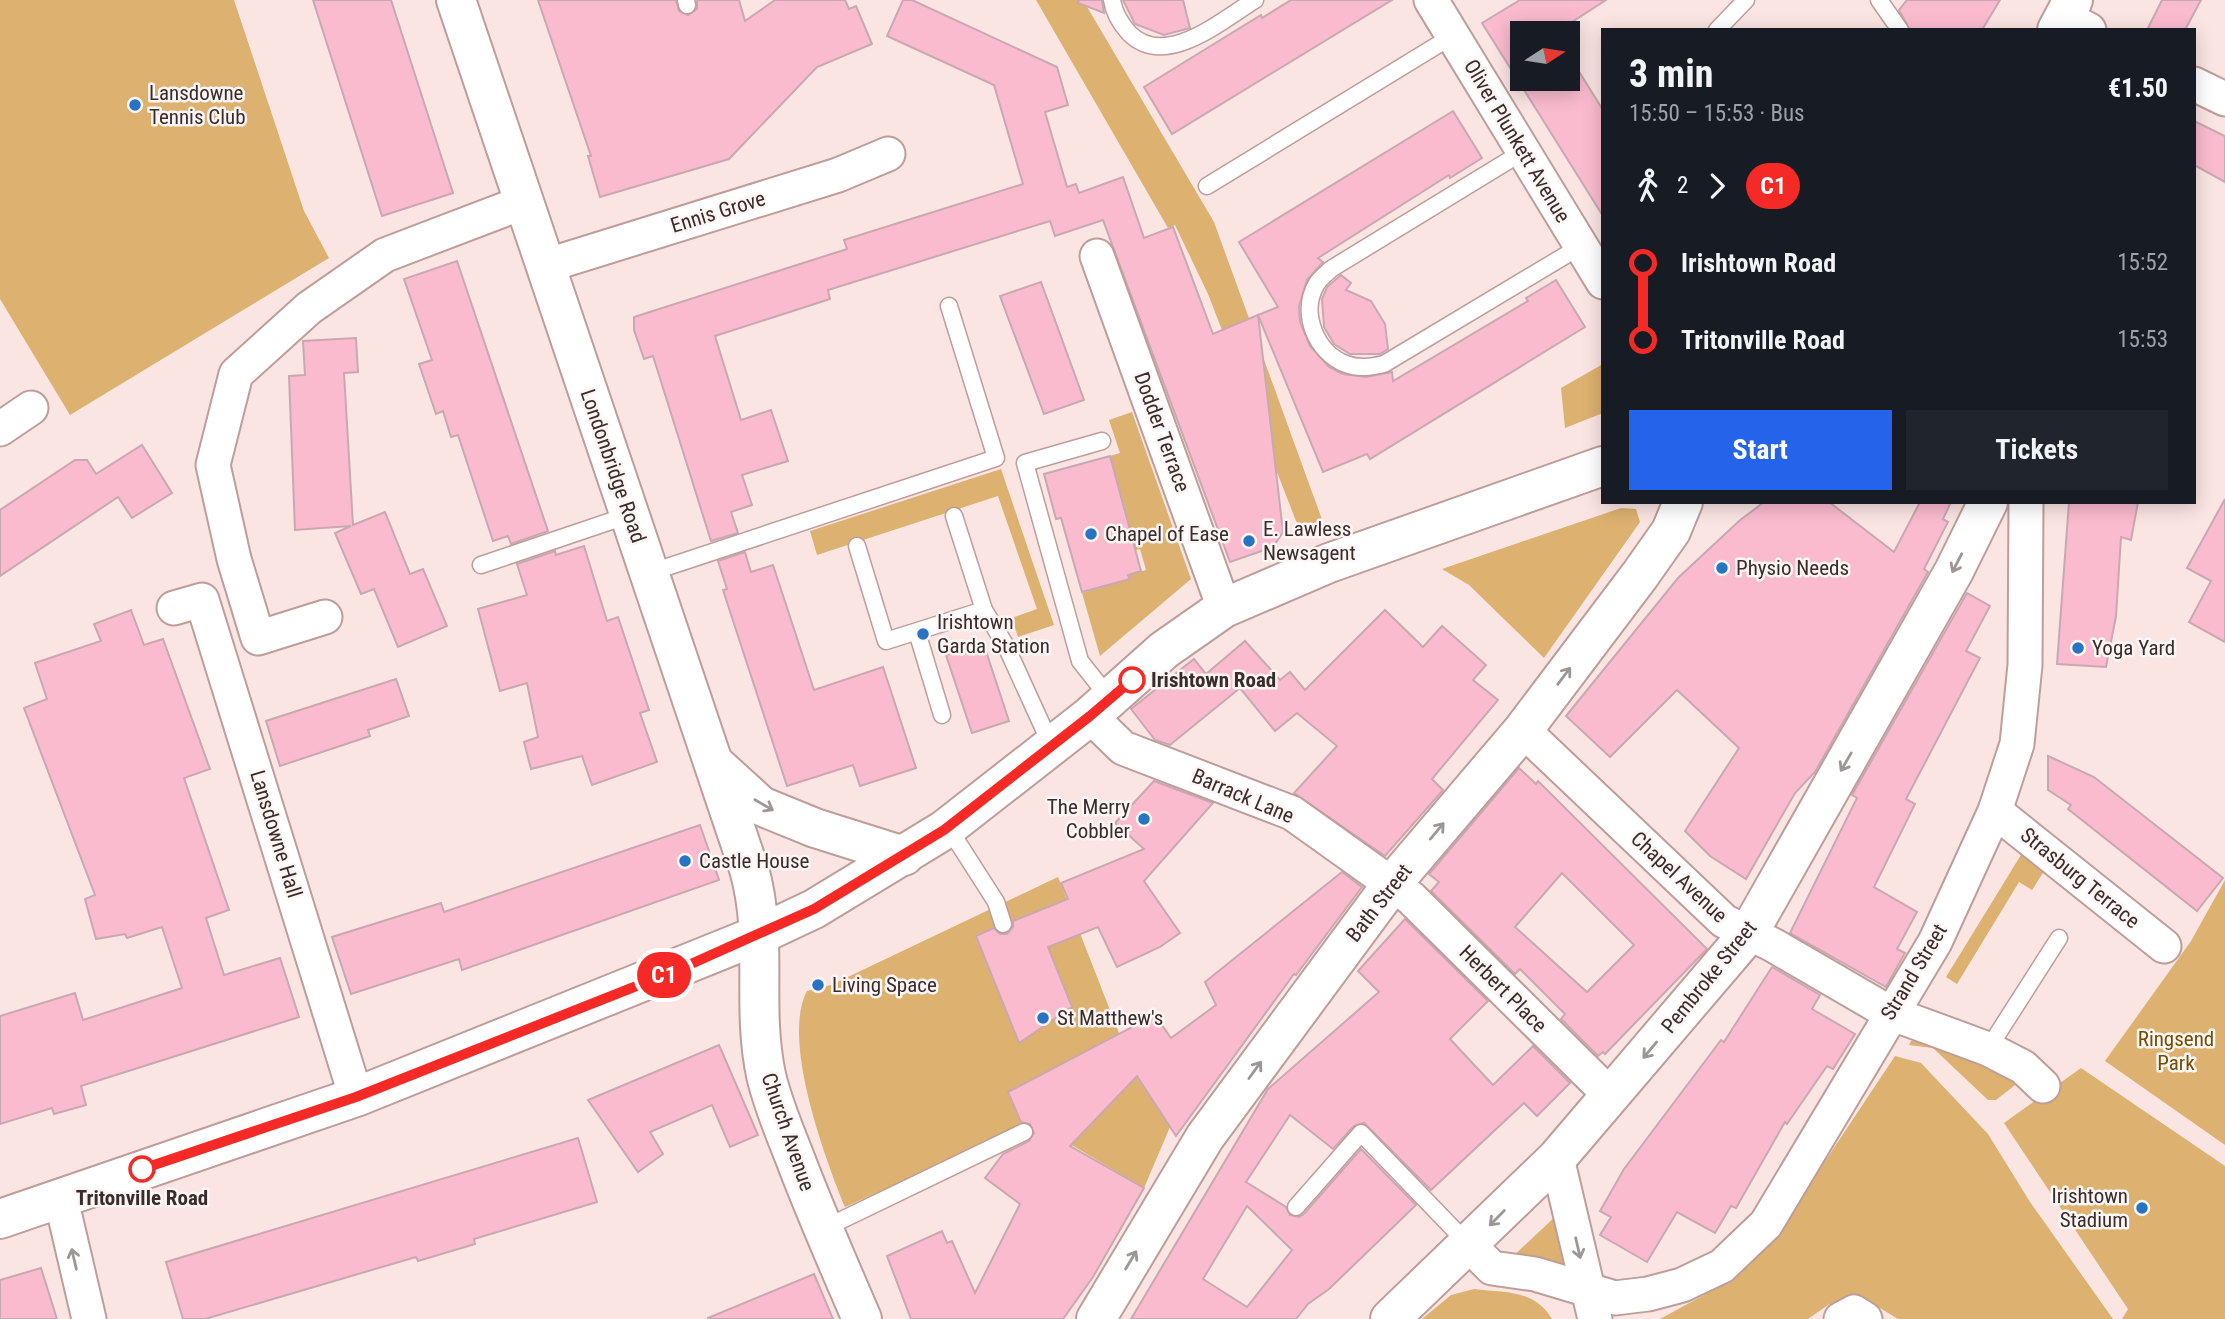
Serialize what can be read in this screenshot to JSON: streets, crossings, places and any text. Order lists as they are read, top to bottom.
{
  "streets": {
    "main road": [
      "Londonbridge Road",
      "Bath Street",
      "Pembroke Street",
      "Church Avenue"
    ],
    "street": [
      "Oliver Plunkett Avenue",
      "Ennis Grove",
      "Dodder Terrace",
      "Barrack Lane",
      "Lansdowne Hall",
      "Chapel Avenue",
      "Strasburg Terrace",
      "Strand Street",
      "Herbert Place"
    ]
  },
  "crossings": [
    ["Ennis Grove", "Londonbridge Road"],
    ["Londonbridge Road", "Church Avenue"],
    ["Barrack Lane", "Bath Street"],
    ["Barrack Lane", "Herbert Place"],
    ["Chapel Avenue", "Bath Street"],
    ["Chapel Avenue", "Strand Street"],
    ["Chapel Avenue", "Pembroke Street"],
    ["Strasburg Terrace", "Strand Street"],
    ["Bath Street", "Herbert Place"],
    ["Strand Street", "Pembroke Street"],
    ["Pembroke Street", "Herbert Place"]
  ],
  "one_way": ["Bath Street", "Pembroke Street"],
  "parks": ["Ringsend Park"],
  "places": [
    "Lansdowne Tennis Club",
    "Chapel of Ease",
    "E. Lawless Newsagent",
    "Physio Needs",
    "Irishtown Garda Station",
    "Yoga Yard",
    "Irishtown Road",
    "The Merry Cobbler",
    "Castle House",
    "Living Space",
    "St Matthew's",
    "Tritonville Road",
    "Irishtown Stadium"
  ],
  "lines": ["bus line C1"],
  "north": "right",
  "page": {
    "on_map": "C1",
    "heading": ["3 min", "15:50 – 15:53 · Bus", "€1.50"],
    "legs": ["2", "C1"],
    "list": [
      {
        "name": "Irishtown Road",
        "value": "15:52"
      },
      {
        "name": "Tritonville Road",
        "value": "15:53"
      }
    ],
    "buttons": ["Start", "Tickets"]
  }
}
